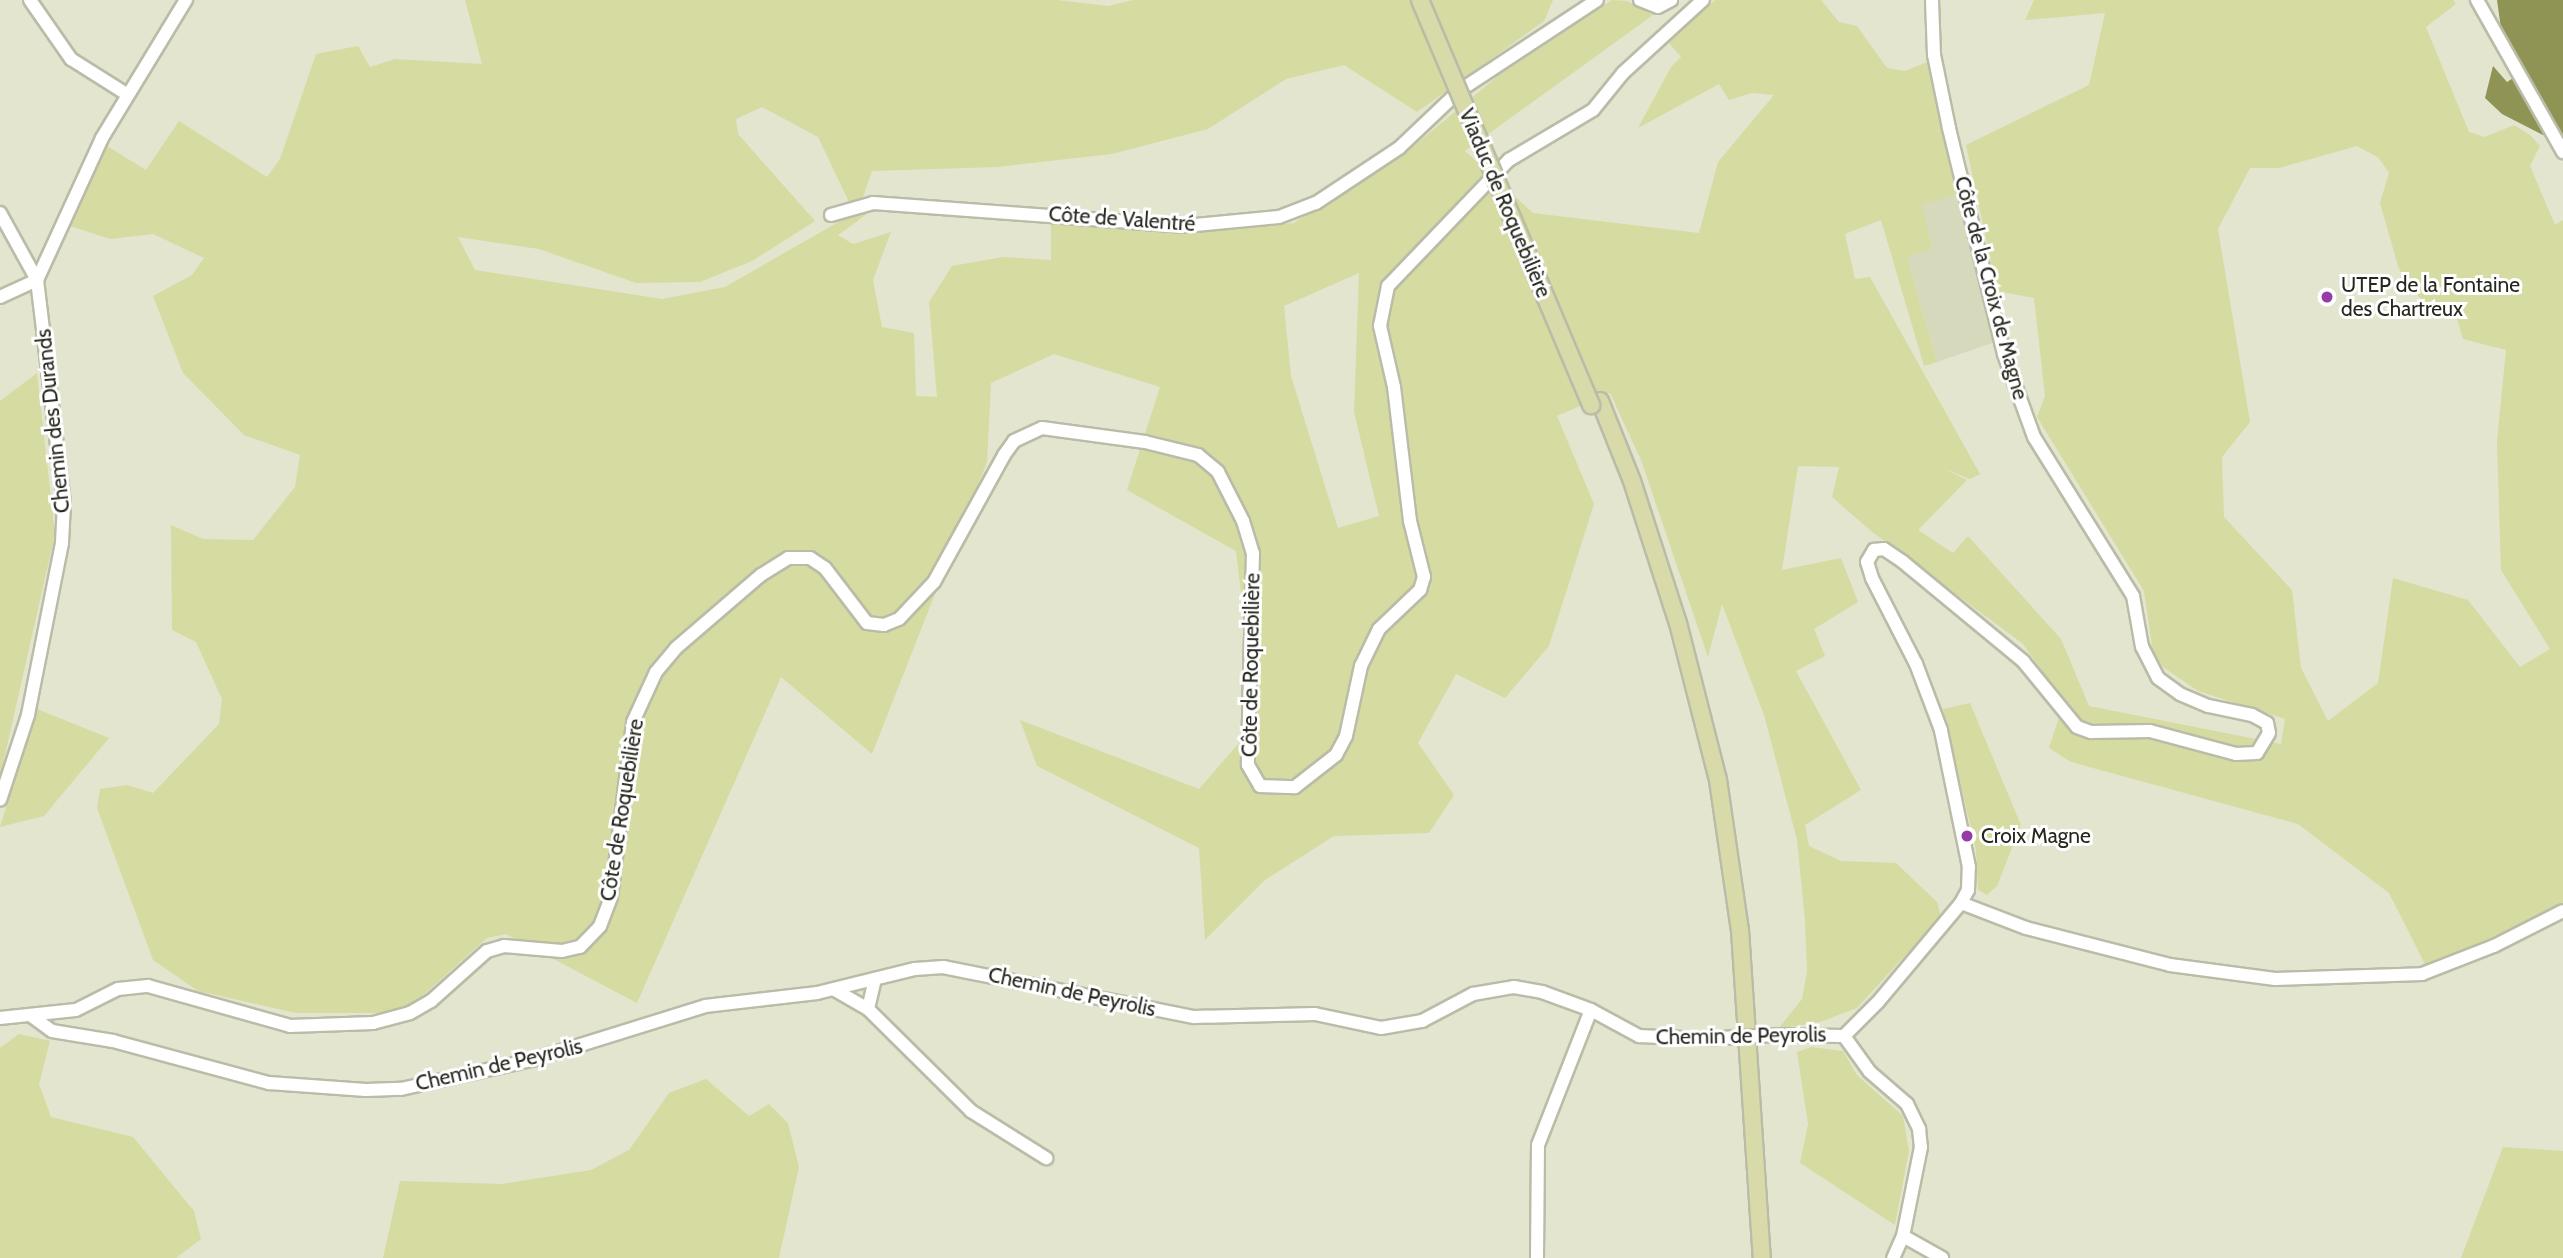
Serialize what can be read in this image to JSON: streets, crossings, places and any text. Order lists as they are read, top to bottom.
{
  "streets": {
    "main road": ["Viaduc de Roquebilière"],
    "street": [
      "Côte de Valentré",
      "Côte de la Croix de Magne",
      "Chemin des Durands",
      "Côte de Roquebilière",
      "Chemin de Peyrolis"
    ]
  },
  "crossings": [
    ["Côte de la Croix de Magne", "Chemin de Peyrolis"],
    ["Côte de Roquebilière", "Chemin de Peyrolis"]
  ],
  "places": ["UTEP de la Fontaine des Chartreux", "Croix Magne"]
}
